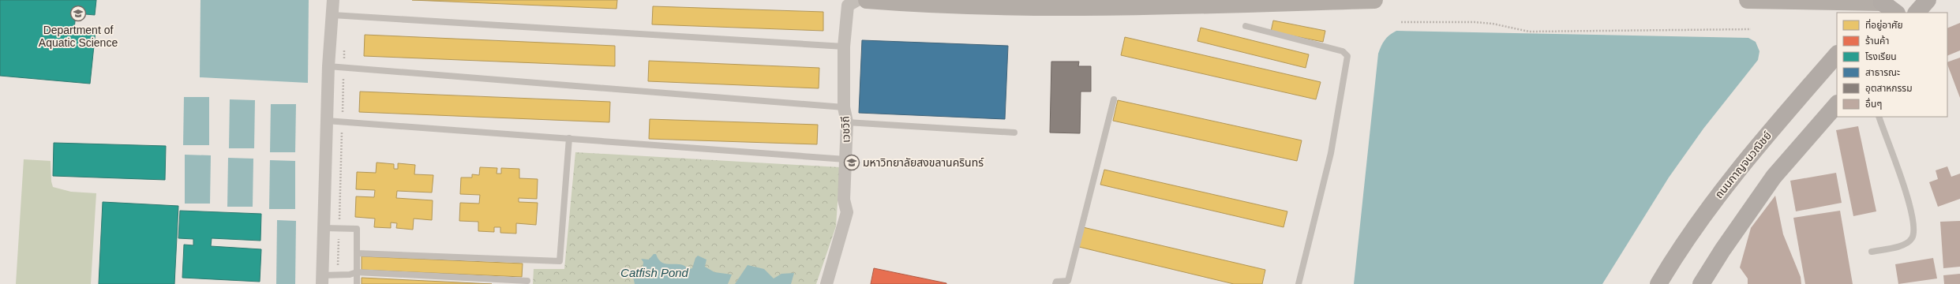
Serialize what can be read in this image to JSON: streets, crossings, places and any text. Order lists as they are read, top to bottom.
{
  "streets": {
    "main road": ["ถนนกาญจนวณิชย์"],
    "street": ["เวชวิถี"]
  },
  "water": ["Catfish Pond"],
  "places": {
    "school or university": ["Department of Aquatic Science", "มหาวิทยาลัยสงขลานครินทร์"]
  },
  "legend": [
    "ที่อยู่อาศัย",
    "ร้านค้า",
    "โรงเรียน",
    "สาธารณะ",
    "อุตสาหกรรม",
    "อื่นๆ"
  ]
}
